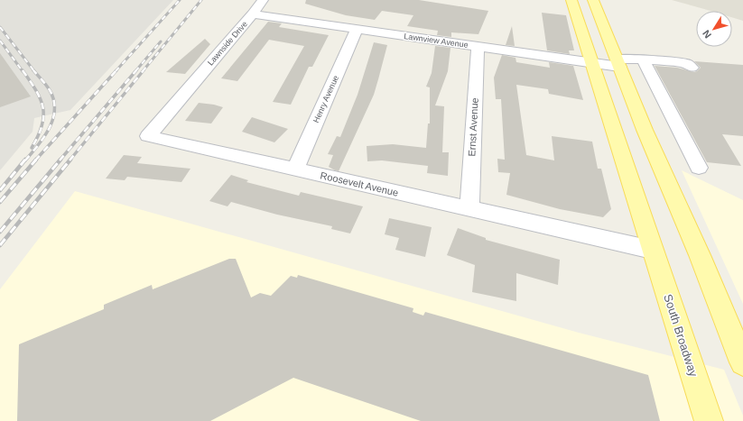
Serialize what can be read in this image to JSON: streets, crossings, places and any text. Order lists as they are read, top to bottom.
{
  "streets": {
    "main road": ["South Broadway"],
    "street": [
      "Lawnview Avenue",
      "Lawnside Drive",
      "Henry Avenue",
      "Ernst Avenue",
      "Roosevelt Avenue"
    ]
  },
  "crossings": [
    ["Lawnview Avenue", "Lawnside Drive"],
    ["Lawnview Avenue", "Henry Avenue"],
    ["Lawnview Avenue", "Ernst Avenue"],
    ["Lawnview Avenue", "South Broadway"],
    ["Lawnside Drive", "Roosevelt Avenue"],
    ["Henry Avenue", "Roosevelt Avenue"],
    ["Ernst Avenue", "Roosevelt Avenue"],
    ["Roosevelt Avenue", "South Broadway"]
  ],
  "north": "bottom left"
}
